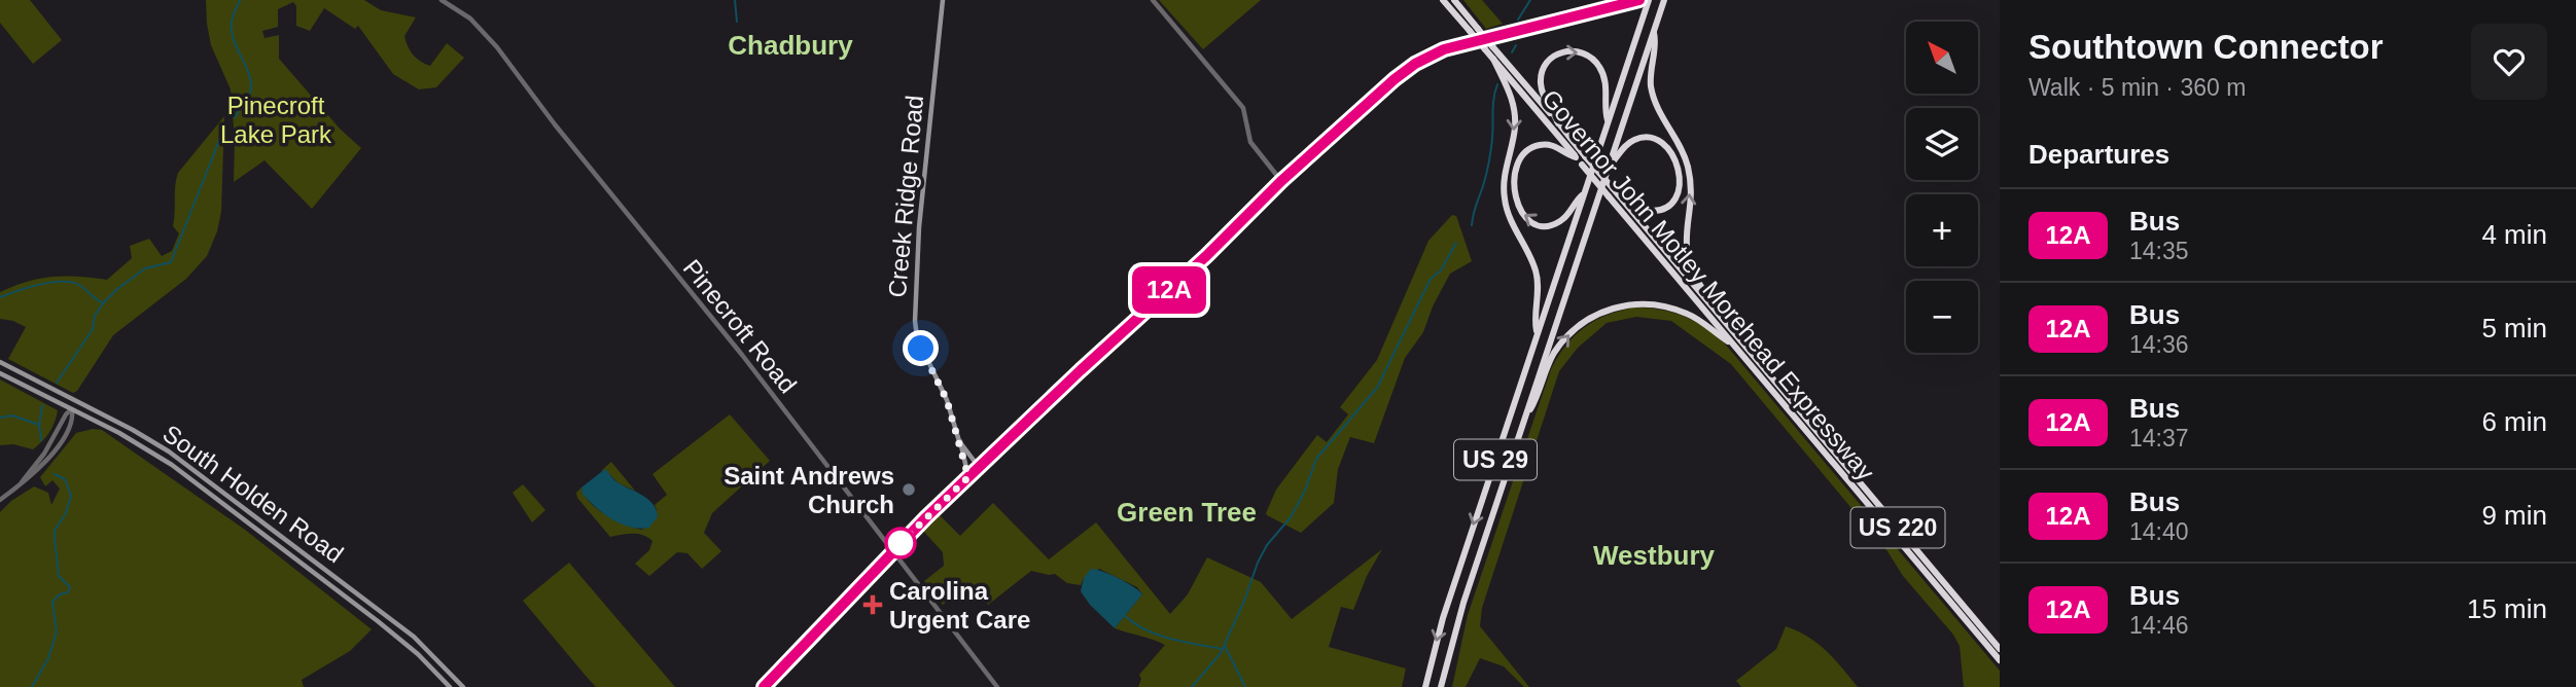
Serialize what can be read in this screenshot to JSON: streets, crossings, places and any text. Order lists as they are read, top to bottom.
{
  "streets": {
    "highway": ["Governor John Motley Morehead Expressway", "US 29", "US 220"],
    "main road": ["Creek Ridge Road", "South Holden Road"],
    "street": ["Pinecroft Road"]
  },
  "districts": ["Chadbury", "Green Tree", "Westbury"],
  "parks": ["Pinecroft Lake Park"],
  "places": {
    "other": ["Saint Andrews Church"],
    "health": ["Carolina Urgent Care"]
  },
  "lines": ["bus line 12A"],
  "north": "top left",
  "page": {
    "on_map": "12A",
    "heading": [
      ["Southtown Connector", "Walk · 5 min · 360 m"],
      "Departures"
    ],
    "map_buttons": ["+", "−"],
    "list": [
      {
        "mark": "12A",
        "name": "Bus",
        "note": "14:35",
        "value": "4 min"
      },
      {
        "mark": "12A",
        "name": "Bus",
        "note": "14:36",
        "value": "5 min"
      },
      {
        "mark": "12A",
        "name": "Bus",
        "note": "14:37",
        "value": "6 min"
      },
      {
        "mark": "12A",
        "name": "Bus",
        "note": "14:40",
        "value": "9 min"
      },
      {
        "mark": "12A",
        "name": "Bus",
        "note": "14:46",
        "value": "15 min"
      }
    ]
  }
}
